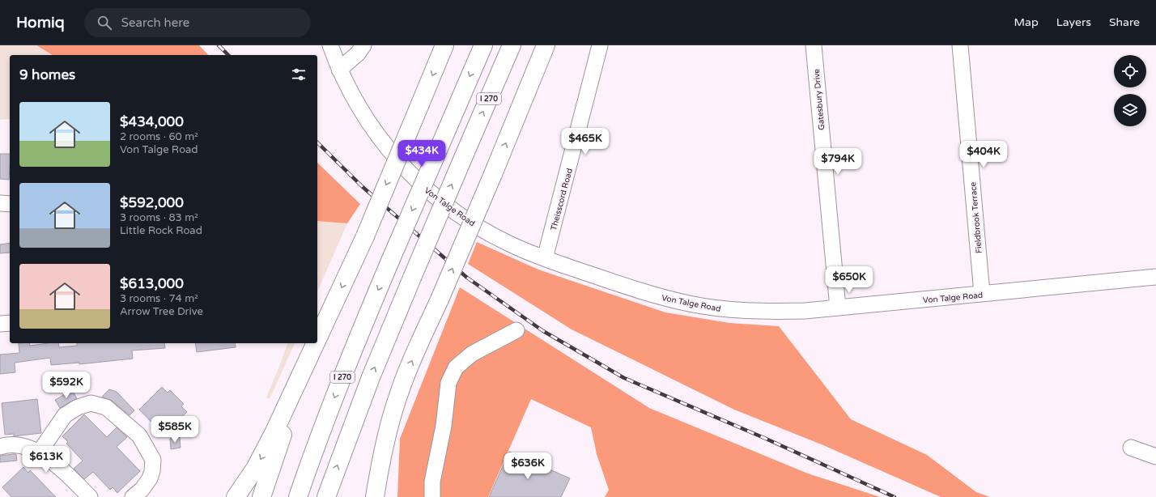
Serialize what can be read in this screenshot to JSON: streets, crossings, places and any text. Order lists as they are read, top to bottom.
{
  "streets": {
    "highway": ["I 270"],
    "street": [
      "Gatesbury Drive",
      "Theisscord Road",
      "Von Talge Road",
      "Fieldbrook Terrace"
    ]
  },
  "crossings": [
    ["Gatesbury Drive", "Von Talge Road"],
    ["Theisscord Road", "Von Talge Road"],
    ["Von Talge Road", "Fieldbrook Terrace"]
  ],
  "page": {
    "header": "Homiq",
    "search": "Search here",
    "nav": ["Map", "Layers", "Share"],
    "heading": "9 homes",
    "list": [
      {
        "name": "$434,000",
        "note": "2 rooms · 60 m² · Von Talge Road"
      },
      {
        "name": "$592,000",
        "note": "3 rooms · 83 m² · Little Rock Road"
      },
      {
        "name": "$613,000",
        "note": "3 rooms · 74 m² · Arrow Tree Drive"
      }
    ],
    "price": [
      "$465K",
      "$434K",
      "$404K",
      "$794K",
      "$650K",
      "$592K",
      "$585K",
      "$613K",
      "$636K"
    ]
  }
}
